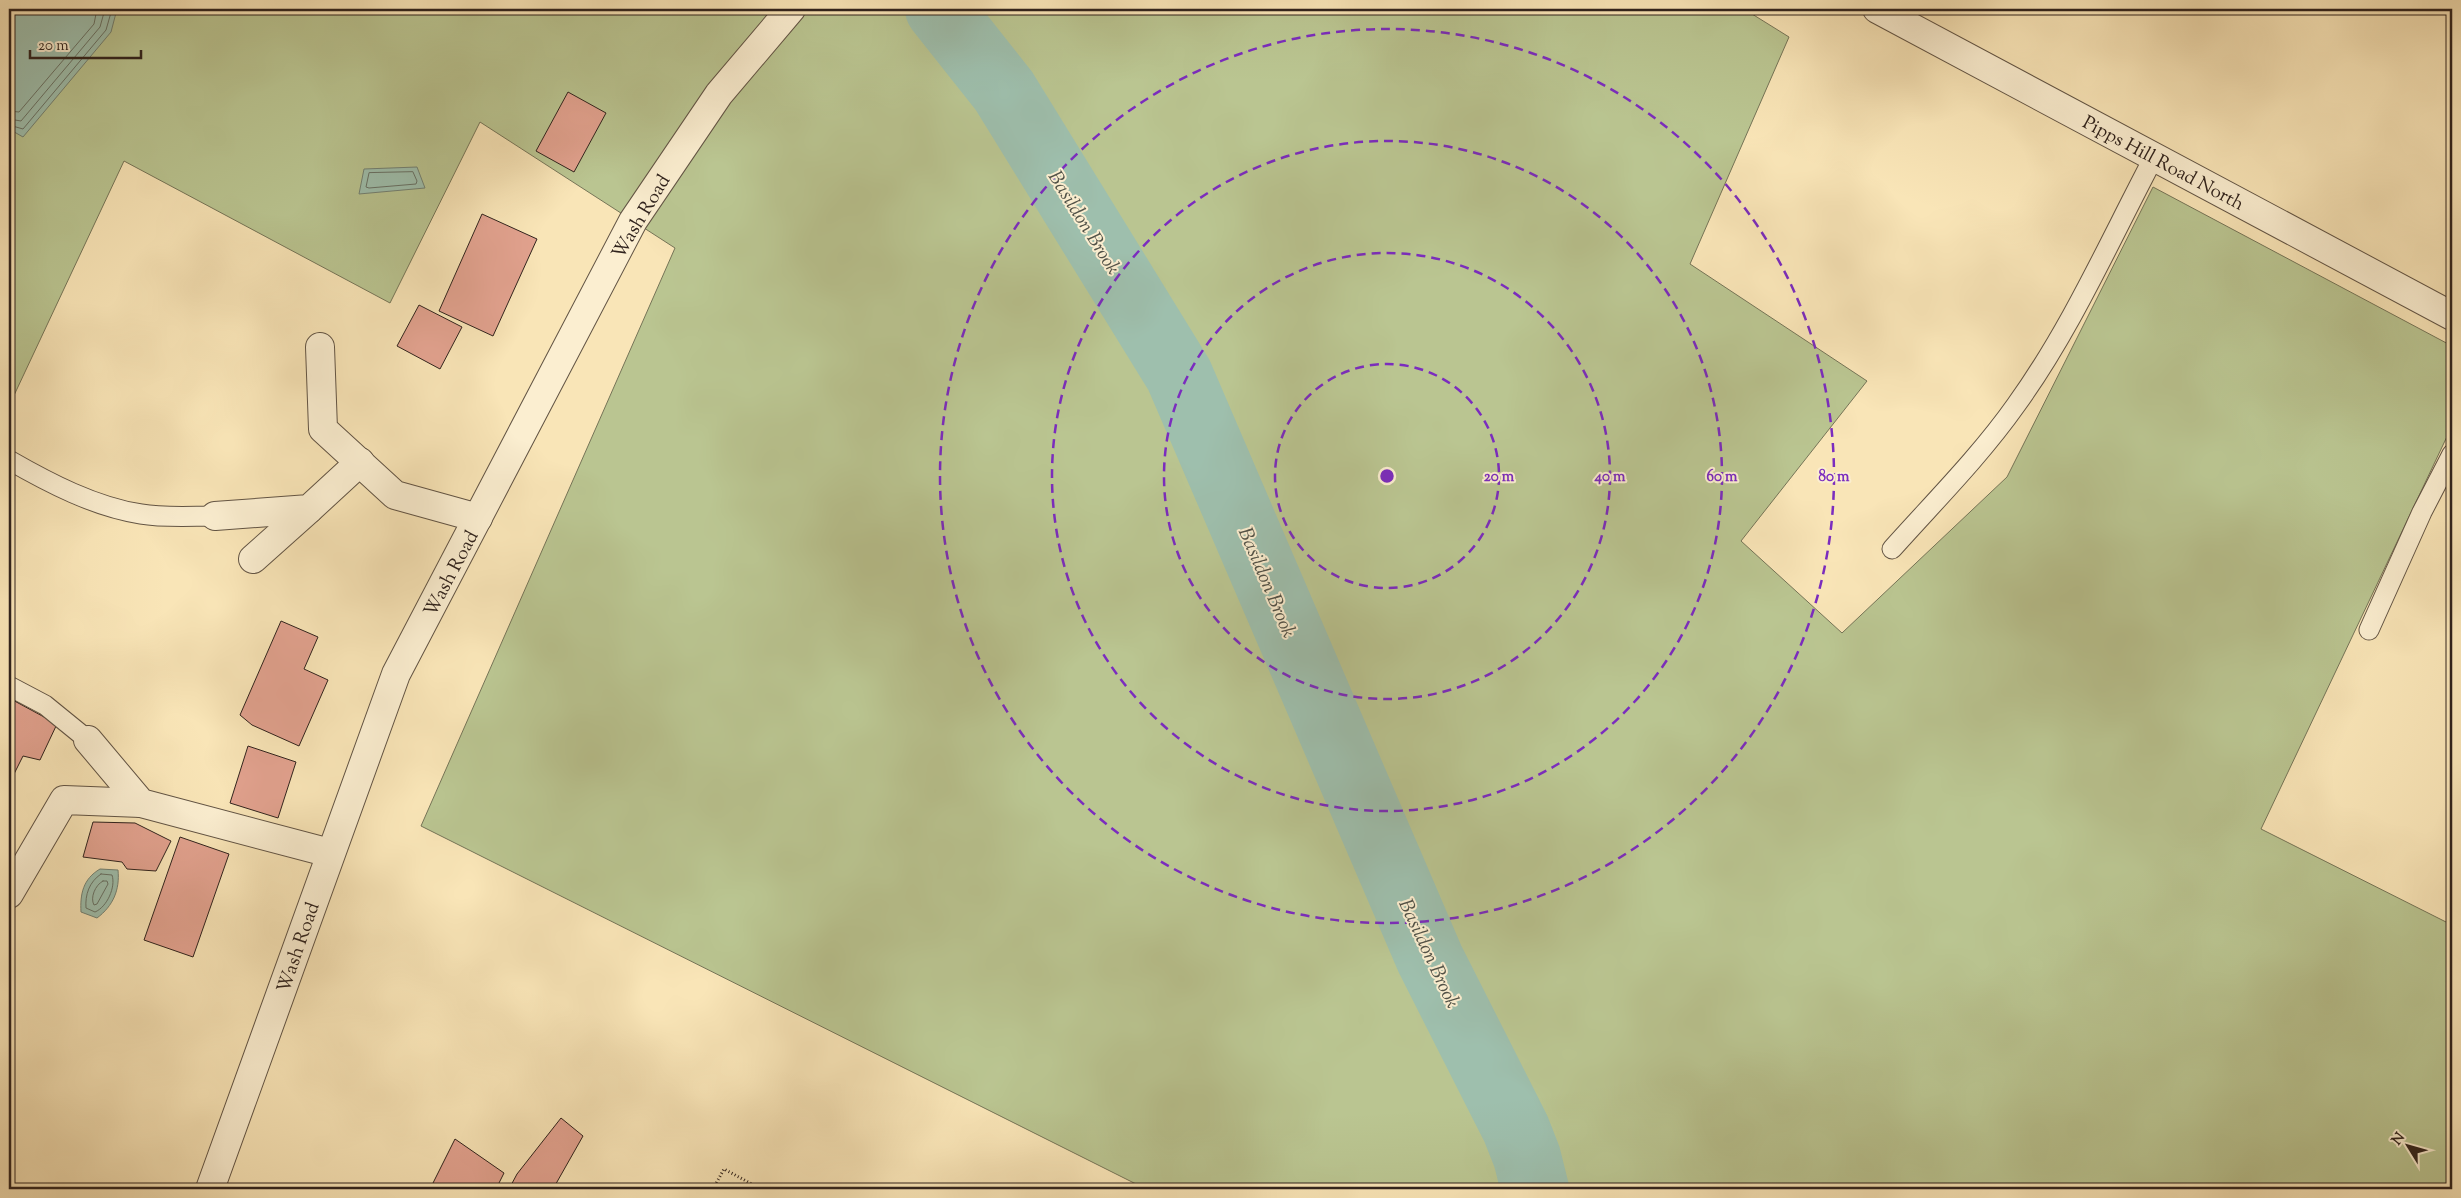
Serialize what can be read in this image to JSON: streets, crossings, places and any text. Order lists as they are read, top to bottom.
{
  "streets": {
    "street": ["Pipps Hill Road North", "Wash Road"]
  },
  "water": ["Basildon Brook"],
  "scale_bar": "20 m",
  "north": "top left",
  "rings": [
    "20 m",
    "40 m",
    "60 m",
    "80 m"
  ]
}
